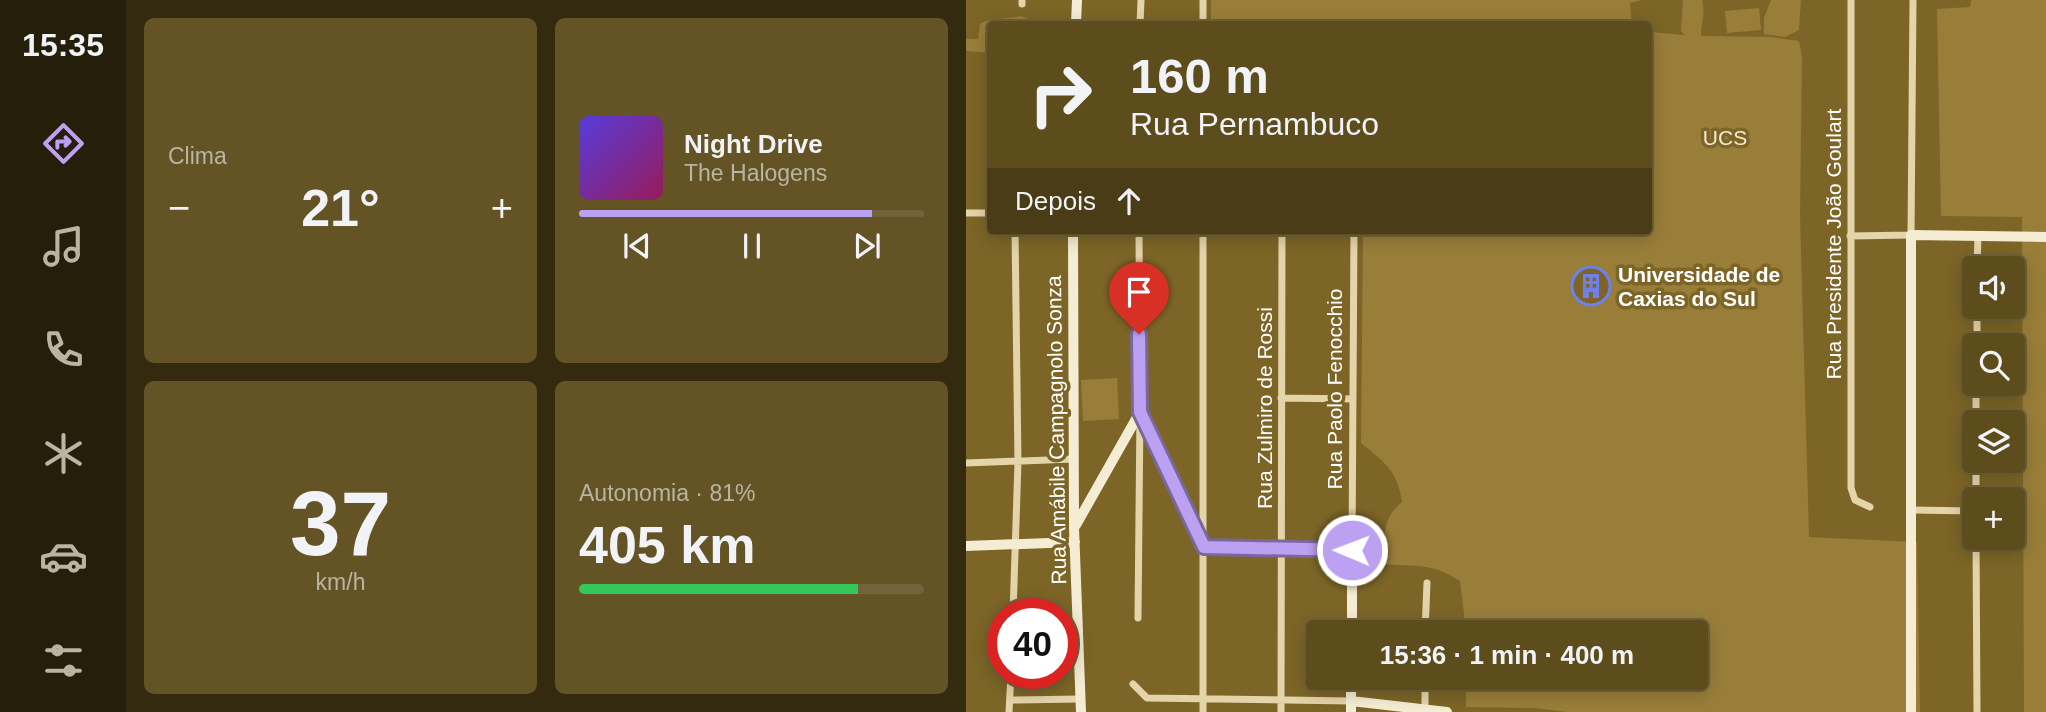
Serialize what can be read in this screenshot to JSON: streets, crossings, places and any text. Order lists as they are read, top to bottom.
{
  "streets": {
    "street": [
      "Rua Presidente João Goulart",
      "Rua Paolo Fenocchio",
      "Rua Zulmiro de Rossi",
      "Rua Amábile Campagnolo Sonza"
    ]
  },
  "parks": ["UCS"],
  "places": {
    "building": ["Universidade de Caxias do Sul"]
  },
  "page": {
    "tabs": "15:35",
    "tile": [
      "Clima",
      ["37", "km/h"],
      ["Autonomia · 81%", "405 km"]
    ],
    "turn": ["160 m", "Rua Pernambuco"],
    "song": ["Night Drive", "The Halogens"],
    "then": "Depois",
    "heat": ["−", "21°", "+"],
    "map_buttons": "+",
    "limit": "40",
    "trip": "15:36 · 1 min · 400 m"
  }
}
